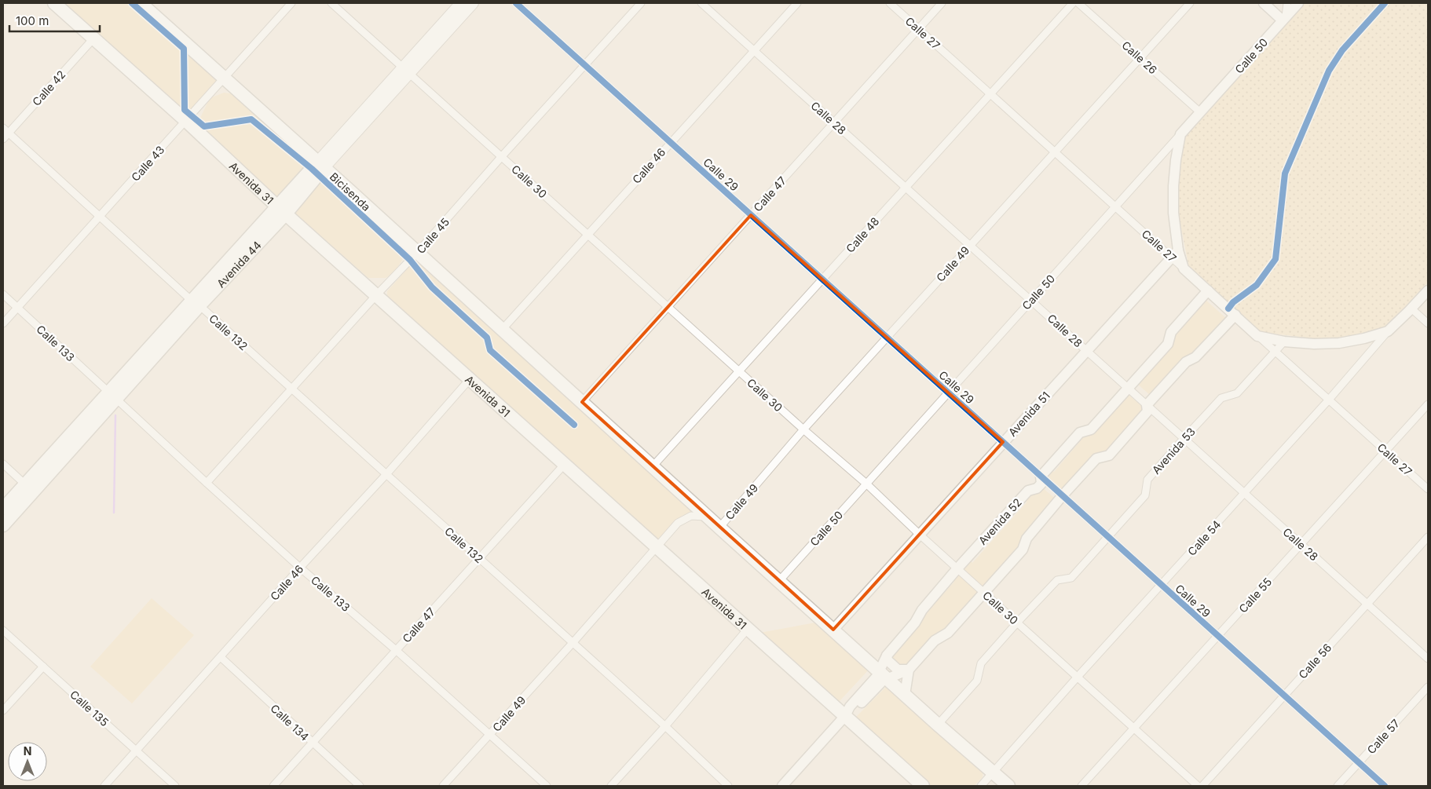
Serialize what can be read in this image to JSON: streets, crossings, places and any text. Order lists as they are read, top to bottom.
{
  "streets": {
    "highway": ["Avenida 31", "Avenida 44"],
    "street": [
      "Calle 27",
      "Calle 50",
      "Calle 26",
      "Calle 42",
      "Calle 28",
      "Calle 43",
      "Calle 46",
      "Calle 29",
      "Calle 30",
      "Calle 47",
      "Calle 48",
      "Calle 45",
      "Calle 49",
      "Calle 132",
      "Calle 133",
      "Avenida 51",
      "Avenida 53",
      "Avenida 52",
      "Calle 54",
      "Calle 55",
      "Calle 56",
      "Calle 135",
      "Calle 134",
      "Calle 57"
    ],
    "cycle path": ["Bicisenda"]
  },
  "crossings": [
    ["Calle 27", "Calle 50"],
    ["Calle 27", "Calle 47"],
    ["Calle 27", "Calle 48"],
    ["Calle 27", "Calle 49"],
    ["Calle 27", "Avenida 51"],
    ["Calle 27", "Avenida 53"],
    ["Calle 27", "Avenida 52"],
    ["Calle 27", "Calle 54"],
    ["Calle 27", "Calle 55"],
    ["Calle 50", "Calle 26"],
    ["Calle 50", "Calle 28"],
    ["Calle 50", "Calle 29"],
    ["Calle 50", "Calle 30"],
    ["Calle 26", "Calle 49"],
    ["Calle 42", "Avenida 31"],
    ["Calle 42", "Calle 132"],
    ["Calle 28", "Calle 46"],
    ["Calle 28", "Calle 47"],
    ["Calle 28", "Calle 48"],
    ["Calle 28", "Calle 49"],
    ["Calle 28", "Avenida 51"],
    ["Calle 28", "Avenida 53"],
    ["Calle 28", "Avenida 52"],
    ["Calle 28", "Calle 54"],
    ["Calle 28", "Calle 55"],
    ["Calle 28", "Calle 56"],
    ["Calle 43", "Avenida 31"],
    ["Calle 43", "Calle 132"],
    ["Calle 43", "Calle 133"],
    ["Calle 46", "Calle 29"],
    ["Calle 46", "Calle 30"],
    ["Calle 46", "Avenida 31"],
    ["Calle 46", "Calle 132"],
    ["Calle 46", "Calle 133"],
    ["Calle 46", "Calle 135"],
    ["Calle 46", "Calle 134"],
    ["Calle 29", "Calle 47"],
    ["Calle 29", "Calle 48"],
    ["Calle 29", "Calle 45"],
    ["Calle 29", "Calle 49"],
    ["Calle 29", "Avenida 51"],
    ["Calle 29", "Avenida 53"],
    ["Calle 29", "Avenida 52"],
    ["Calle 29", "Calle 54"],
    ["Calle 29", "Calle 55"],
    ["Calle 29", "Calle 56"],
    ["Calle 29", "Calle 57"],
    ["Calle 30", "Calle 47"],
    ["Calle 30", "Calle 48"],
    ["Calle 30", "Calle 45"],
    ["Calle 30", "Calle 49"],
    ["Calle 30", "Avenida 44"],
    ["Calle 30", "Avenida 51"],
    ["Calle 30", "Avenida 53"],
    ["Calle 30", "Avenida 52"],
    ["Calle 30", "Calle 54"],
    ["Calle 30", "Calle 55"],
    ["Avenida 31", "Calle 47"],
    ["Avenida 31", "Calle 45"],
    ["Avenida 31", "Calle 49"],
    ["Avenida 31", "Avenida 44"],
    ["Avenida 31", "Avenida 52"],
    ["Calle 47", "Calle 132"],
    ["Calle 47", "Calle 133"],
    ["Calle 47", "Calle 134"],
    ["Calle 45", "Calle 132"],
    ["Calle 45", "Calle 133"],
    ["Calle 49", "Calle 132"],
    ["Calle 49", "Calle 133"],
    ["Avenida 44", "Calle 132"],
    ["Avenida 44", "Calle 133"]
  ],
  "scale_bar": "100 m",
  "north": "top"
}
